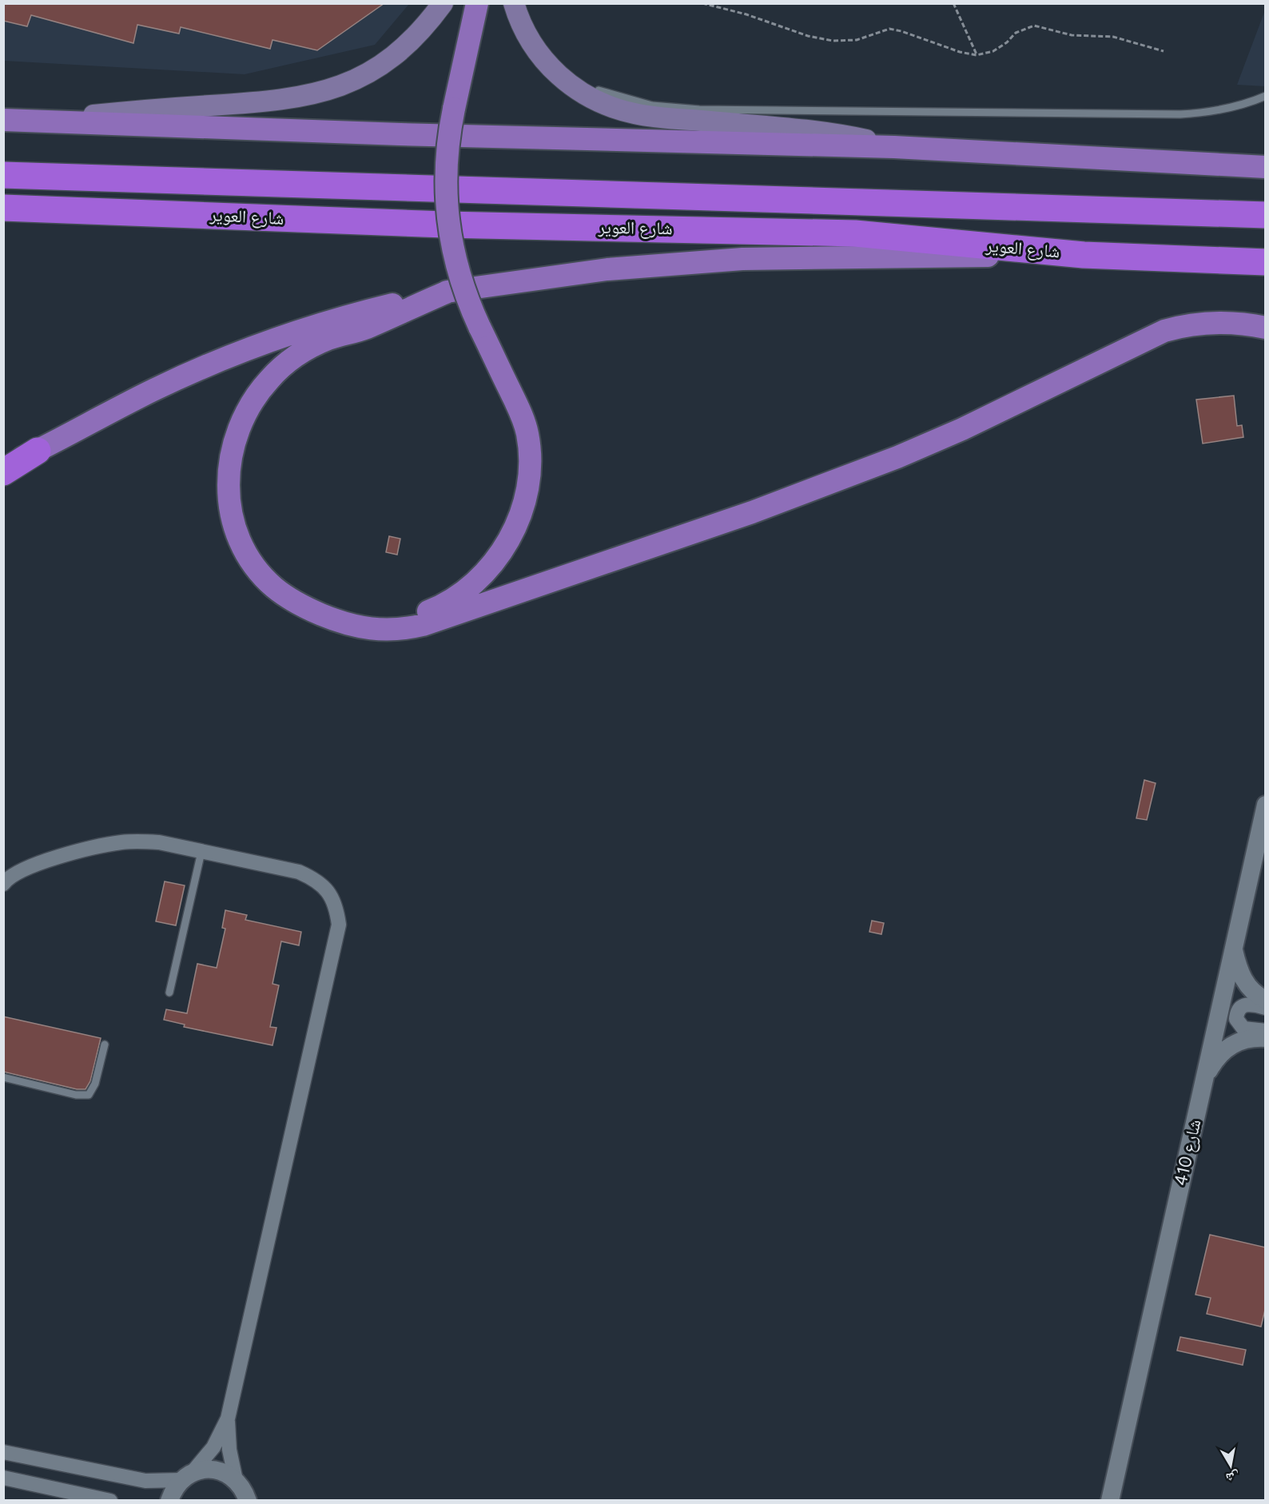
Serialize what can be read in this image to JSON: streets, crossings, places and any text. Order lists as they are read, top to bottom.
{
  "streets": {
    "highway": ["شارع العوير"],
    "street": ["شارع 410"]
  },
  "north": "bottom"
}
